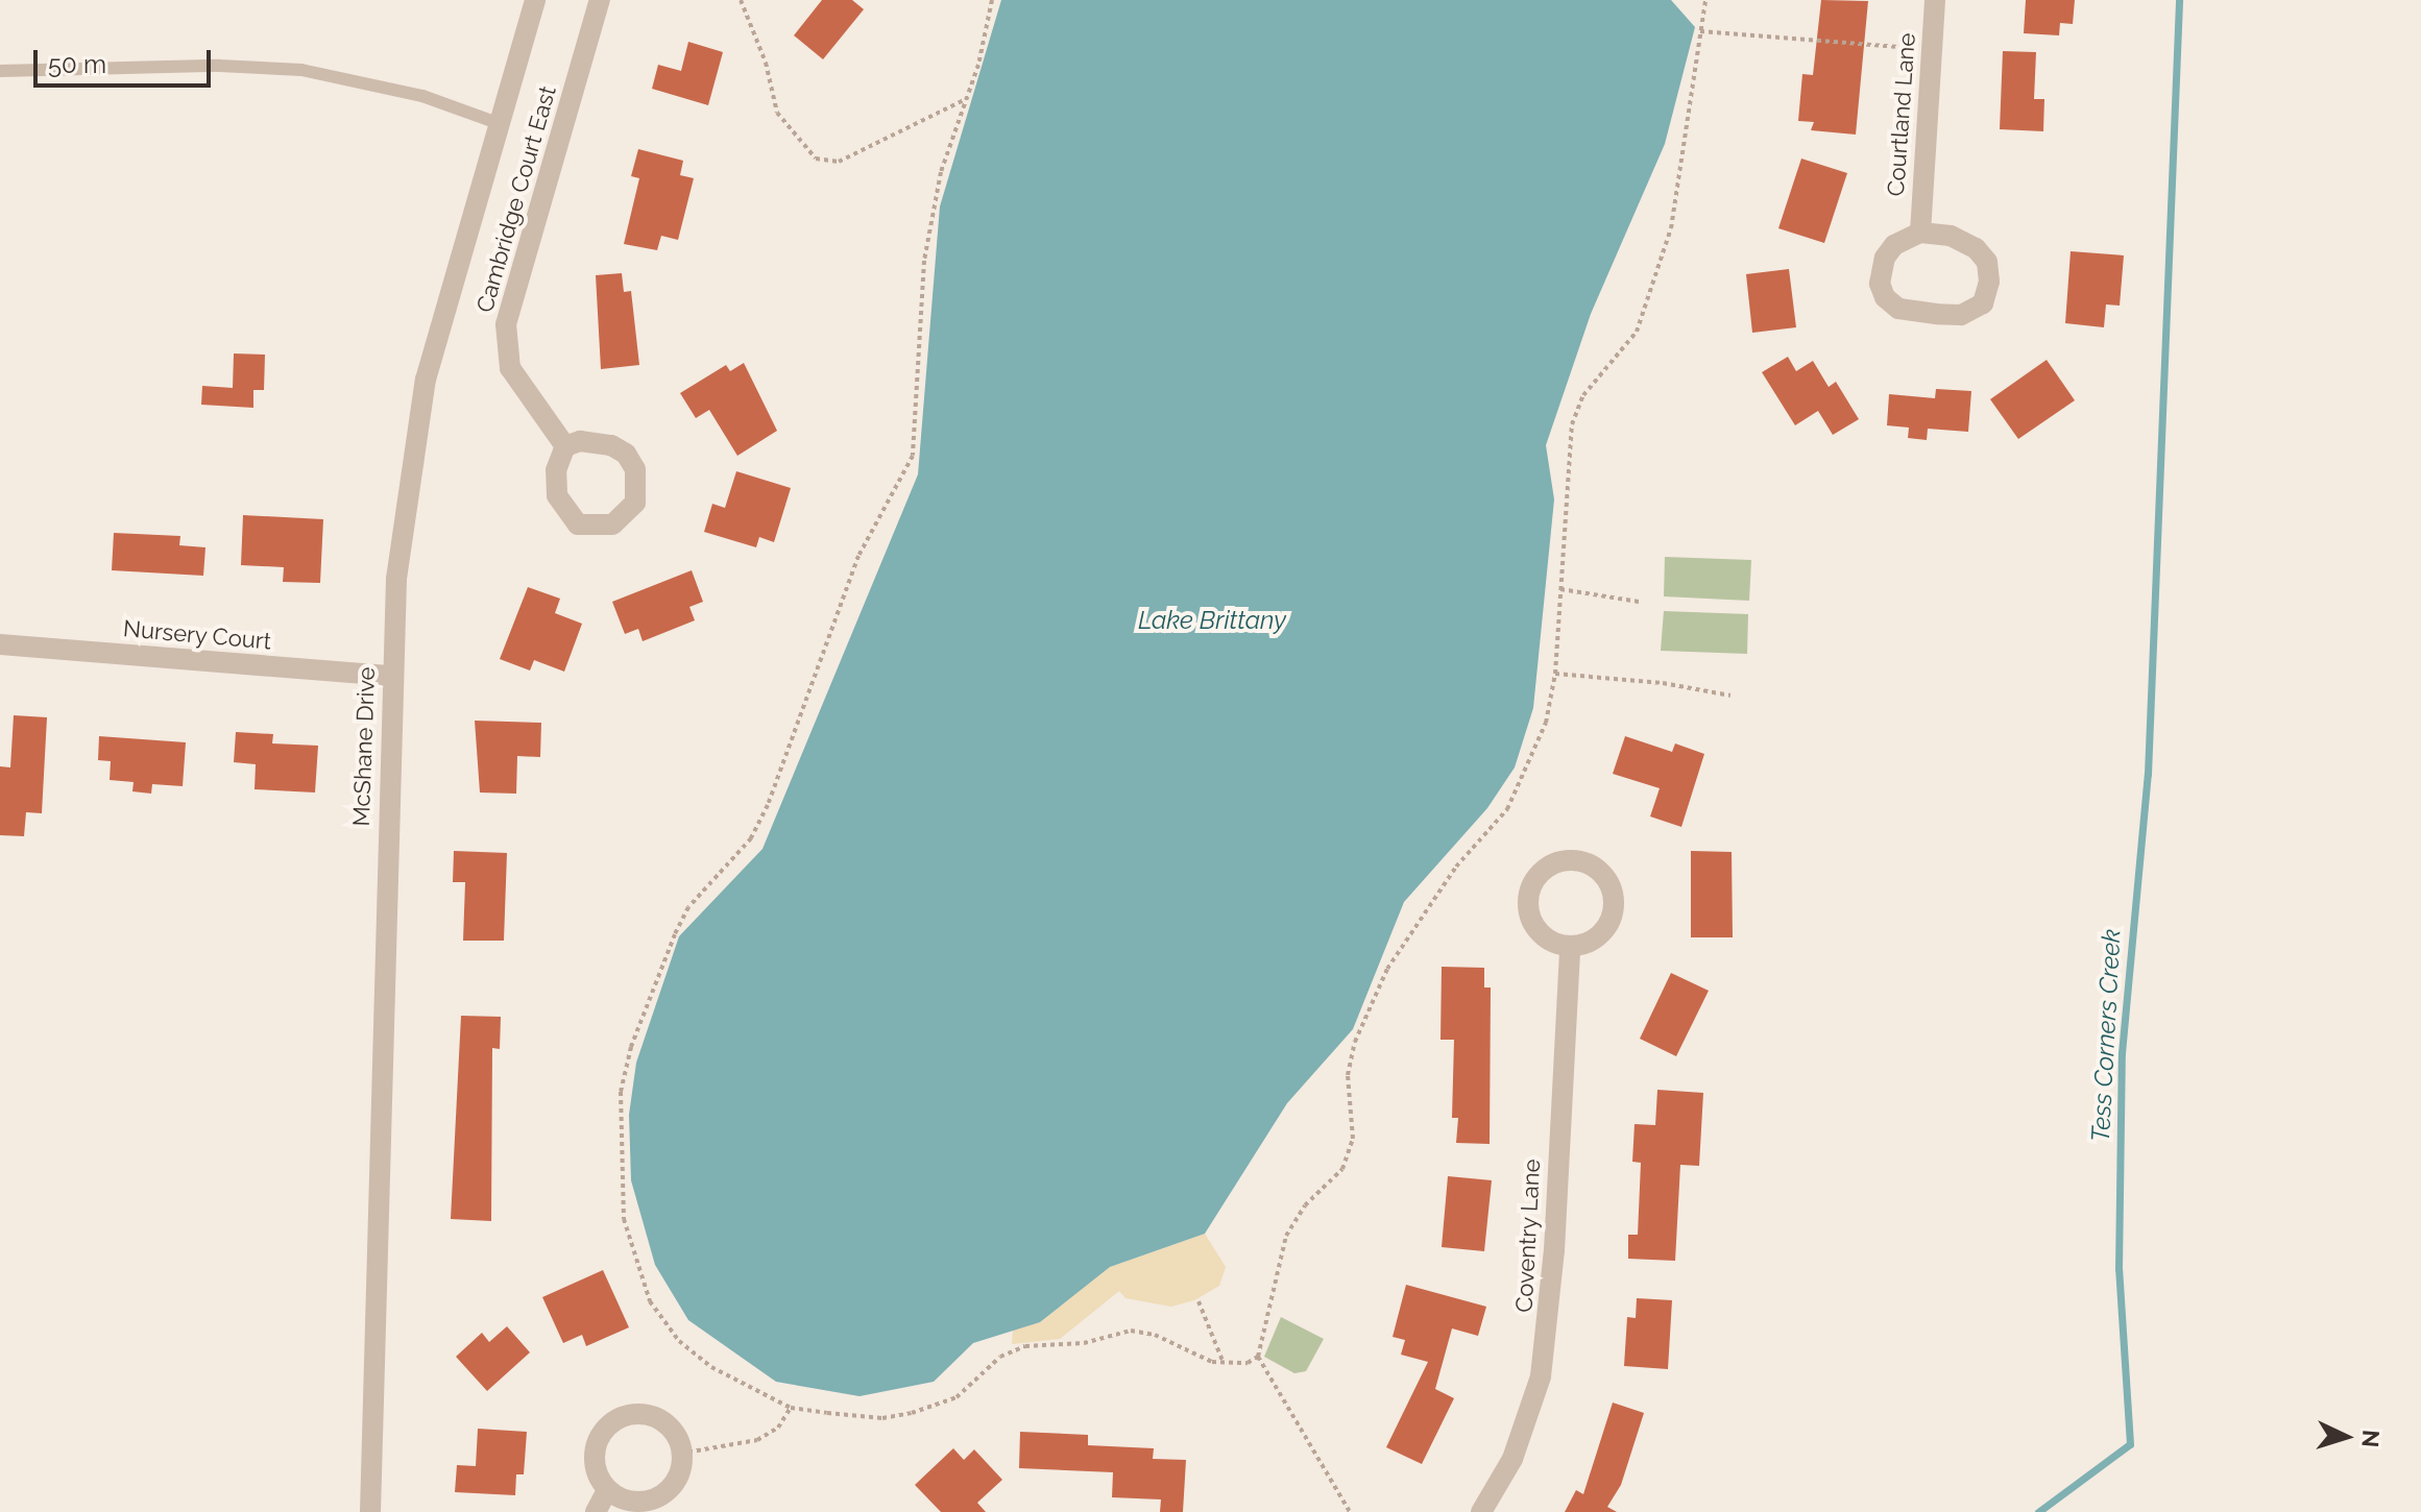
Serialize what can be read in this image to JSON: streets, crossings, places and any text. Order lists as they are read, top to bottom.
{
  "streets": {
    "street": [
      "Courtland Lane",
      "Cambridge Court East",
      "Nursery Court",
      "McShane Drive",
      "Coventry Lane"
    ]
  },
  "crossings": [
    ["Nursery Court", "McShane Drive"]
  ],
  "water": ["Lake Brittany", "Tess Corners Creek"],
  "scale_bar": "50 m",
  "north": "right"
}
